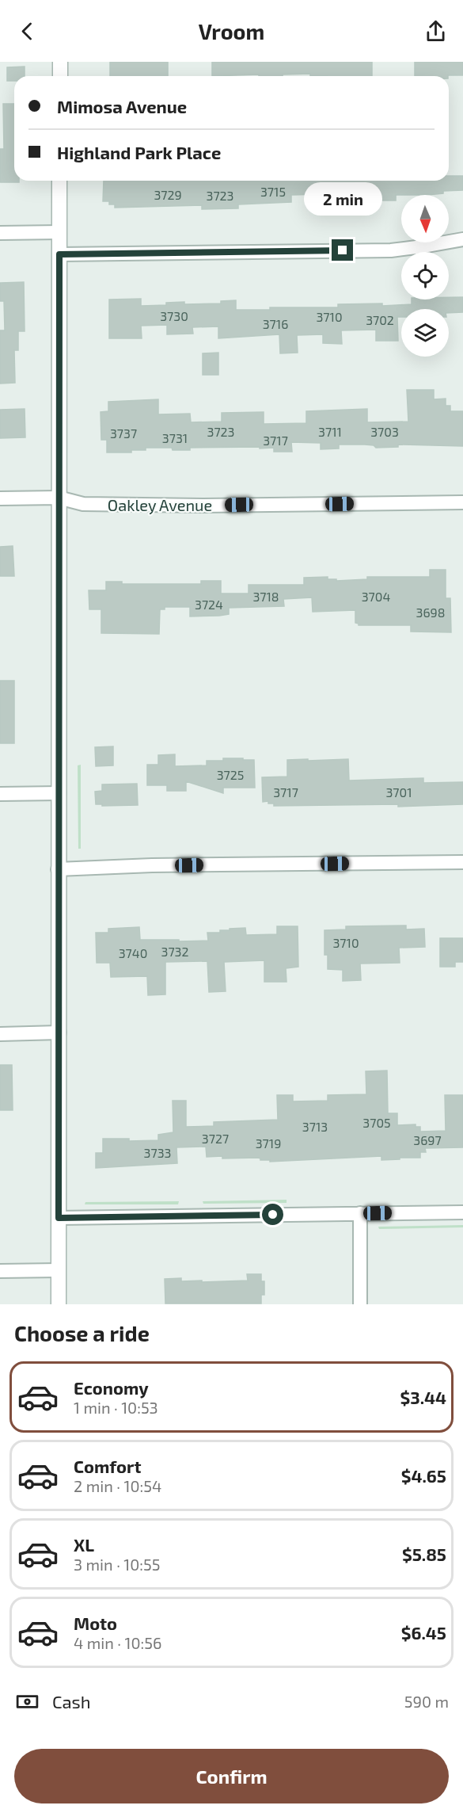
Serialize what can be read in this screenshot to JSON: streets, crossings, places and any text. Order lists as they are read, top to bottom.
{
  "streets": {
    "street": ["Oakley Avenue"]
  },
  "house_numbers": [
    "3715",
    "3729",
    "3723",
    "3730",
    "3710",
    "3702",
    "3716",
    "3723",
    "3711",
    "3703",
    "3737",
    "3731",
    "3717",
    "3718",
    "3704",
    "3724",
    "3698",
    "3725",
    "3717",
    "3701",
    "3710",
    "3732",
    "3740",
    "3705",
    "3713",
    "3727",
    "3697",
    "3719",
    "3733"
  ],
  "north": "bottom",
  "page": {
    "header": "Vroom",
    "banner": ["Mimosa Avenue", "Highland Park Place"],
    "bubble": "2 min",
    "heading": "Choose a ride",
    "list": [
      {
        "name": "Economy",
        "note": "1 min · 10:53",
        "value": "$3.44"
      },
      {
        "name": "Comfort",
        "note": "2 min · 10:54",
        "value": "$4.65"
      },
      {
        "name": "XL",
        "note": "3 min · 10:55",
        "value": "$5.85"
      },
      {
        "name": "Moto",
        "note": "4 min · 10:56",
        "value": "$6.45"
      }
    ],
    "pay": ["Cash", "590 m"],
    "buttons": "Confirm"
  }
}
